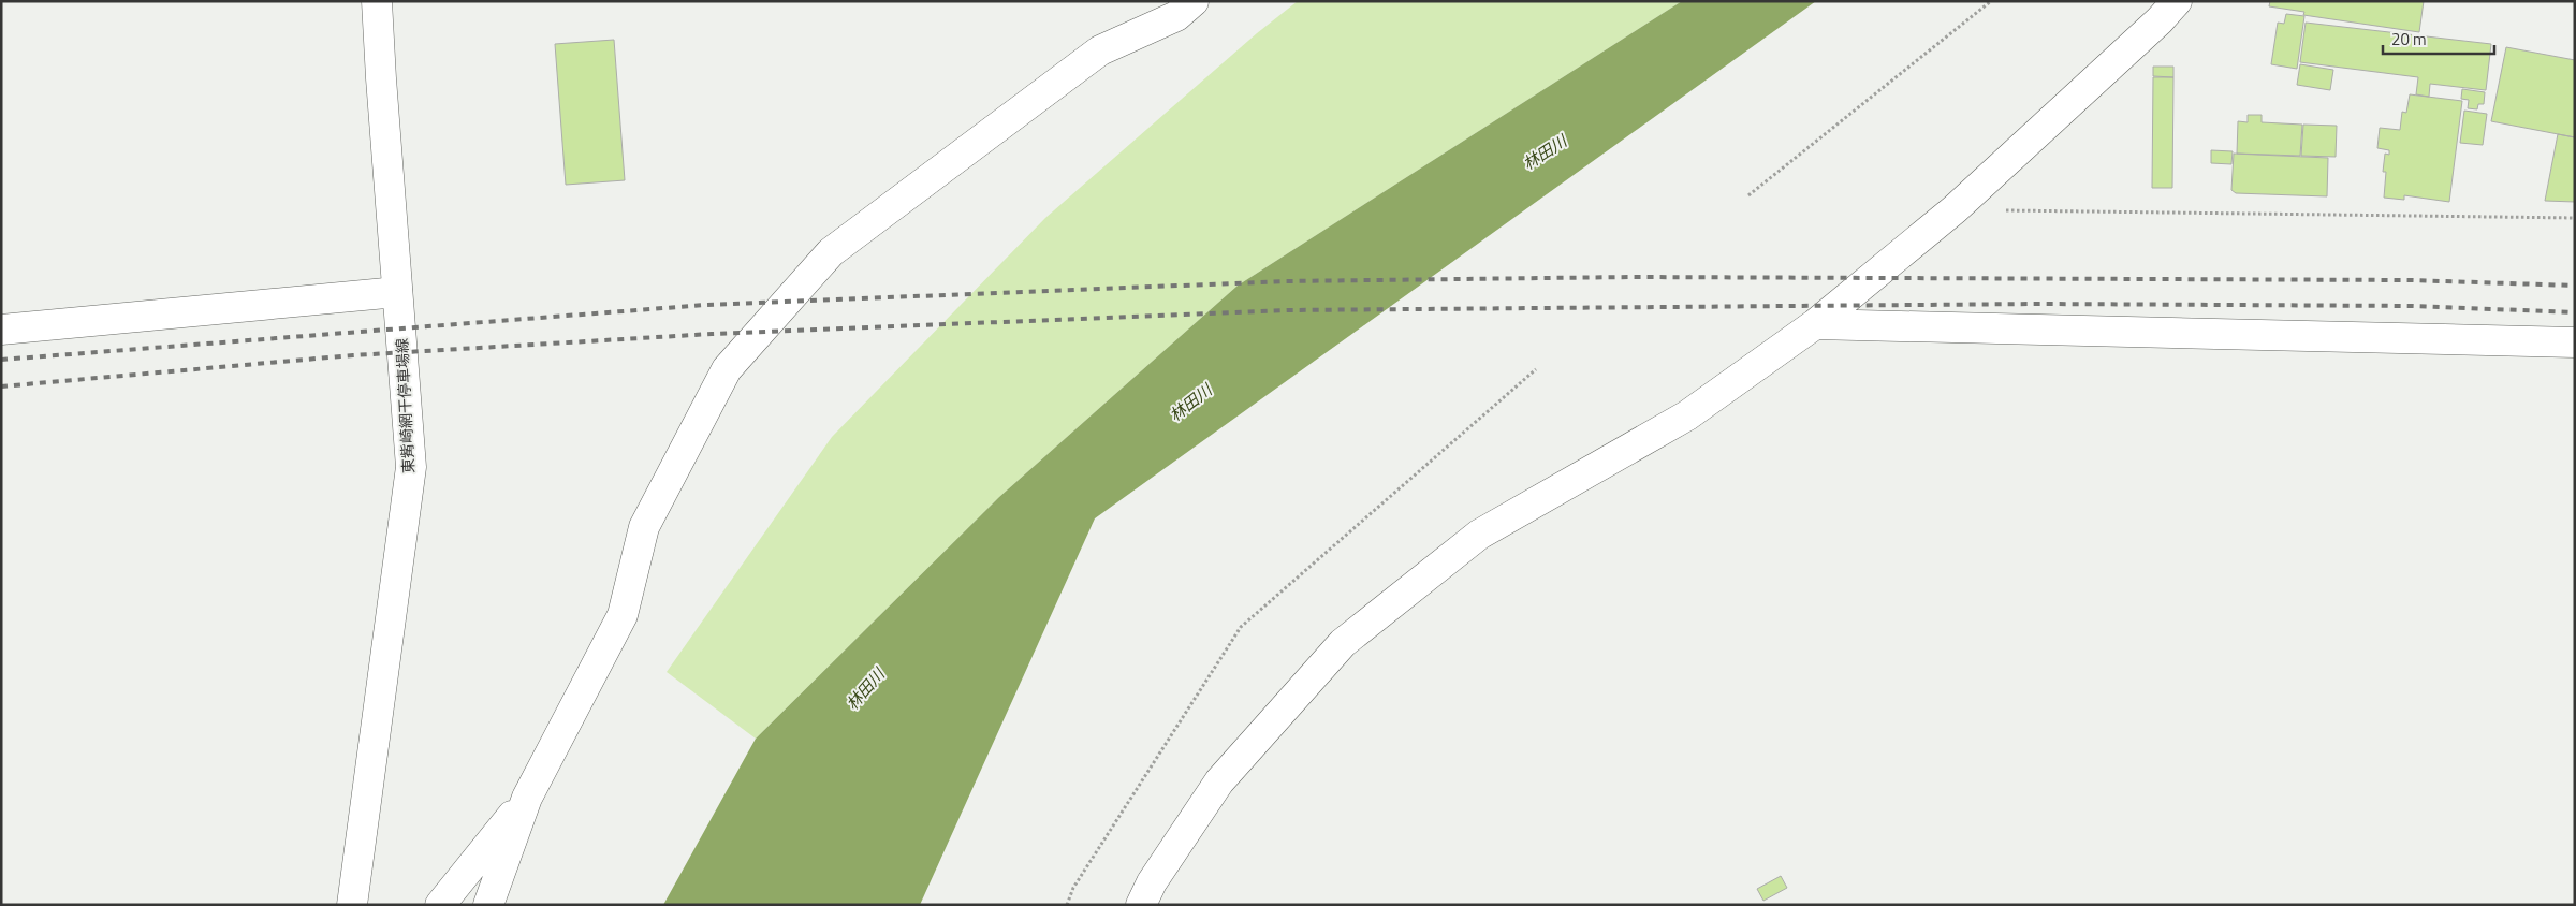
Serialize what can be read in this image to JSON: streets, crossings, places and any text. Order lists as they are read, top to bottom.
{
  "streets": {
    "street": ["東觜崎網干停車場線"]
  },
  "water": ["林田川"],
  "scale_bar": "20 m"
}
